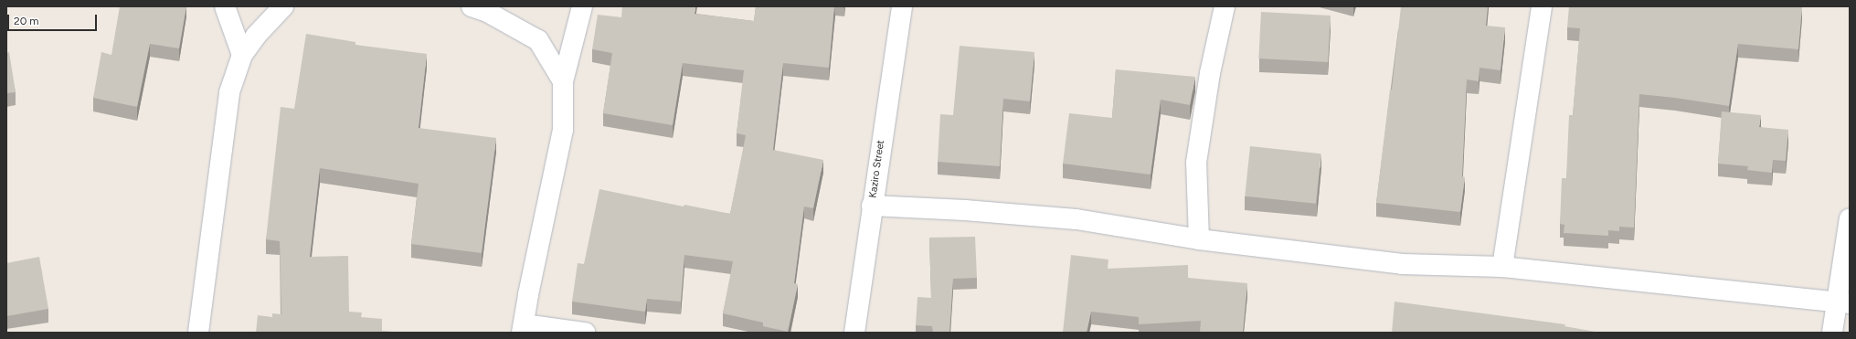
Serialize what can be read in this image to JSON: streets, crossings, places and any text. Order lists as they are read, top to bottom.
{
  "streets": {
    "street": ["Kaziro Street"]
  },
  "scale_bar": "20 m"
}
